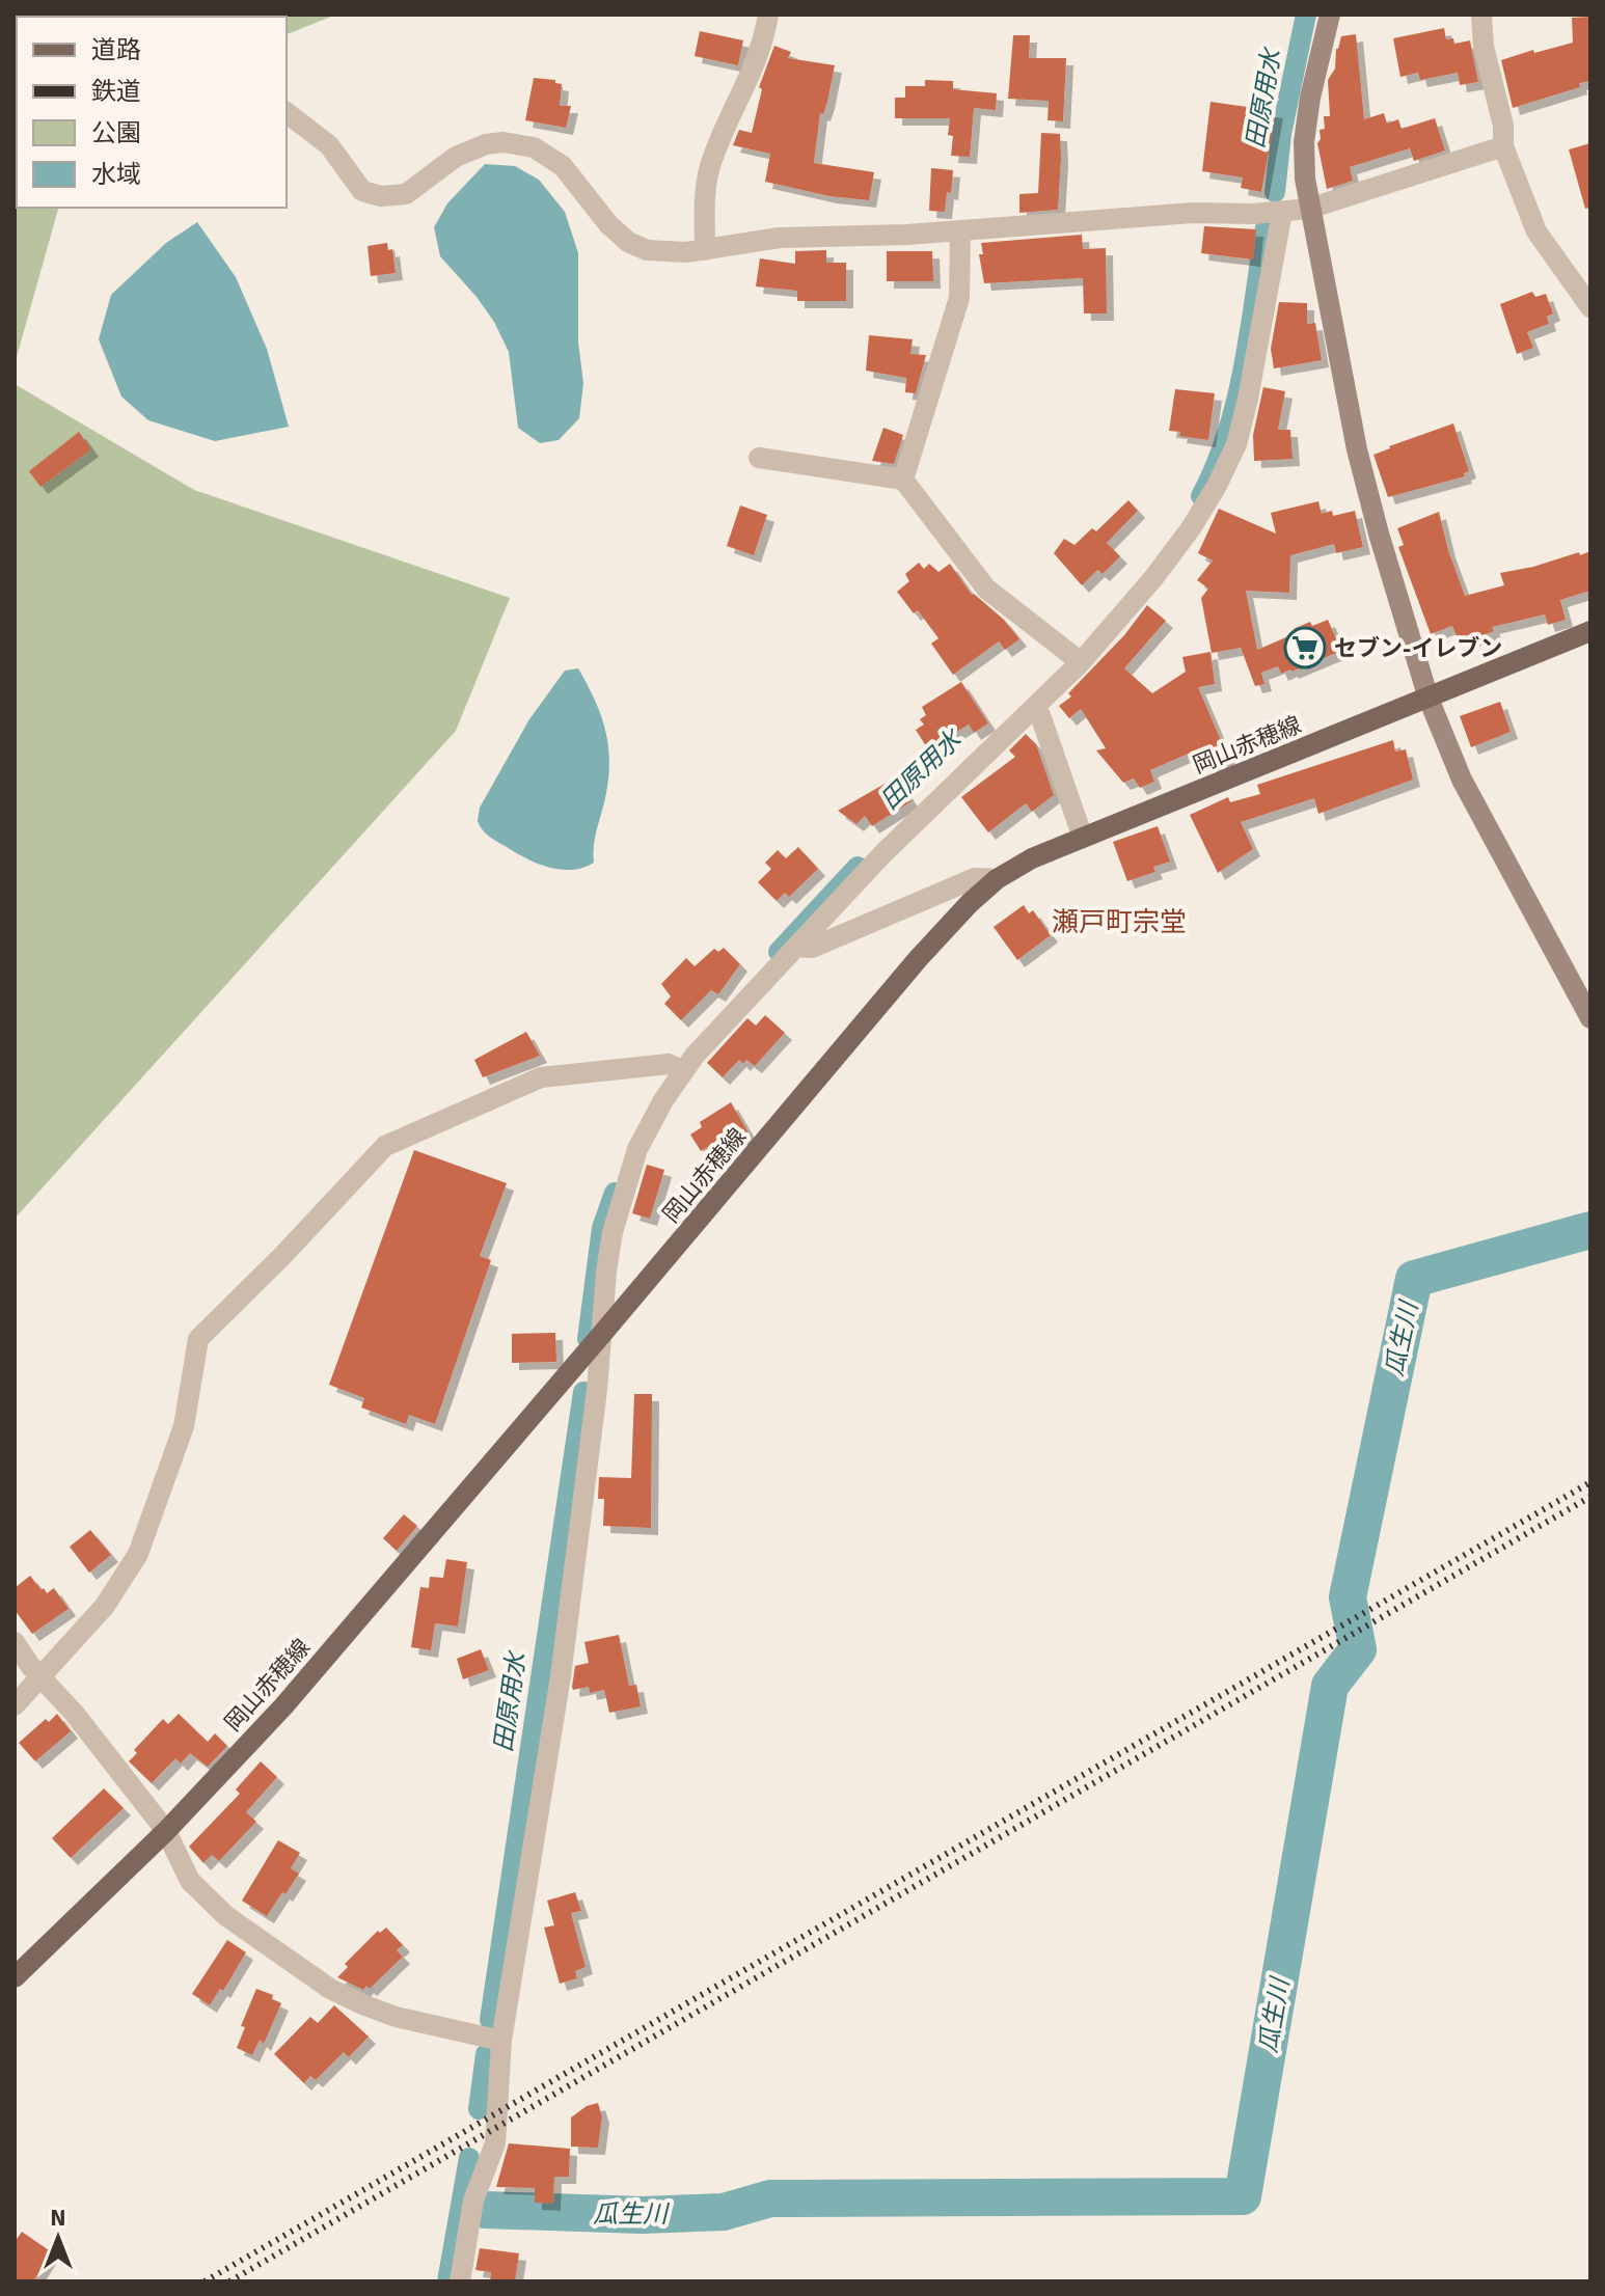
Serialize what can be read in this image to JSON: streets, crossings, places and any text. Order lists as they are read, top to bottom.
{
  "streets": {
    "main road": ["岡山赤穂線"]
  },
  "districts": ["瀬戸町宗堂"],
  "water": ["田原用水", "瓜生川"],
  "places": {
    "supermarket": ["セブン-イレブン"]
  },
  "legend": [
    "道路",
    "鉄道",
    "公園",
    "水域"
  ],
  "north": "top"
}
